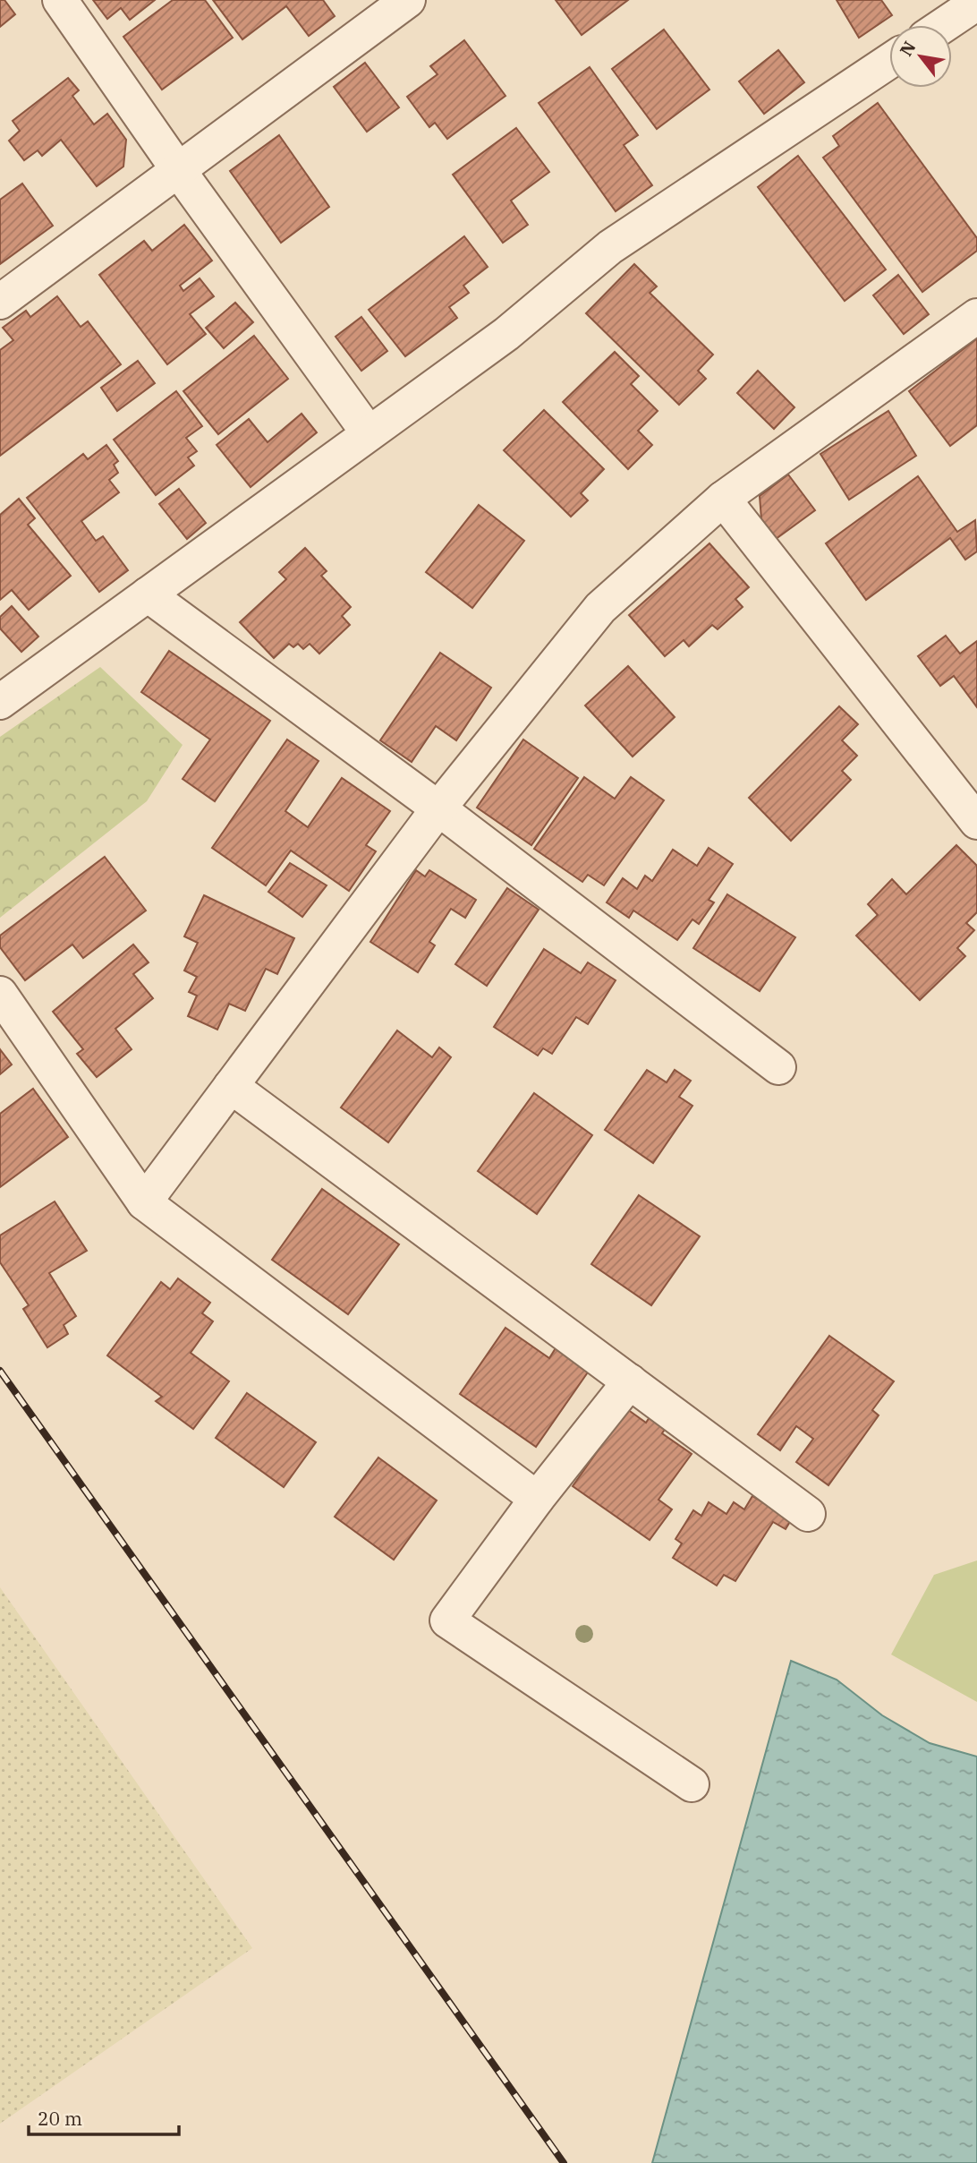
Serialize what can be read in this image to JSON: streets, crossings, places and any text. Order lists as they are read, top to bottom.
{
  "scale_bar": "20 m",
  "north": "top left"
}
